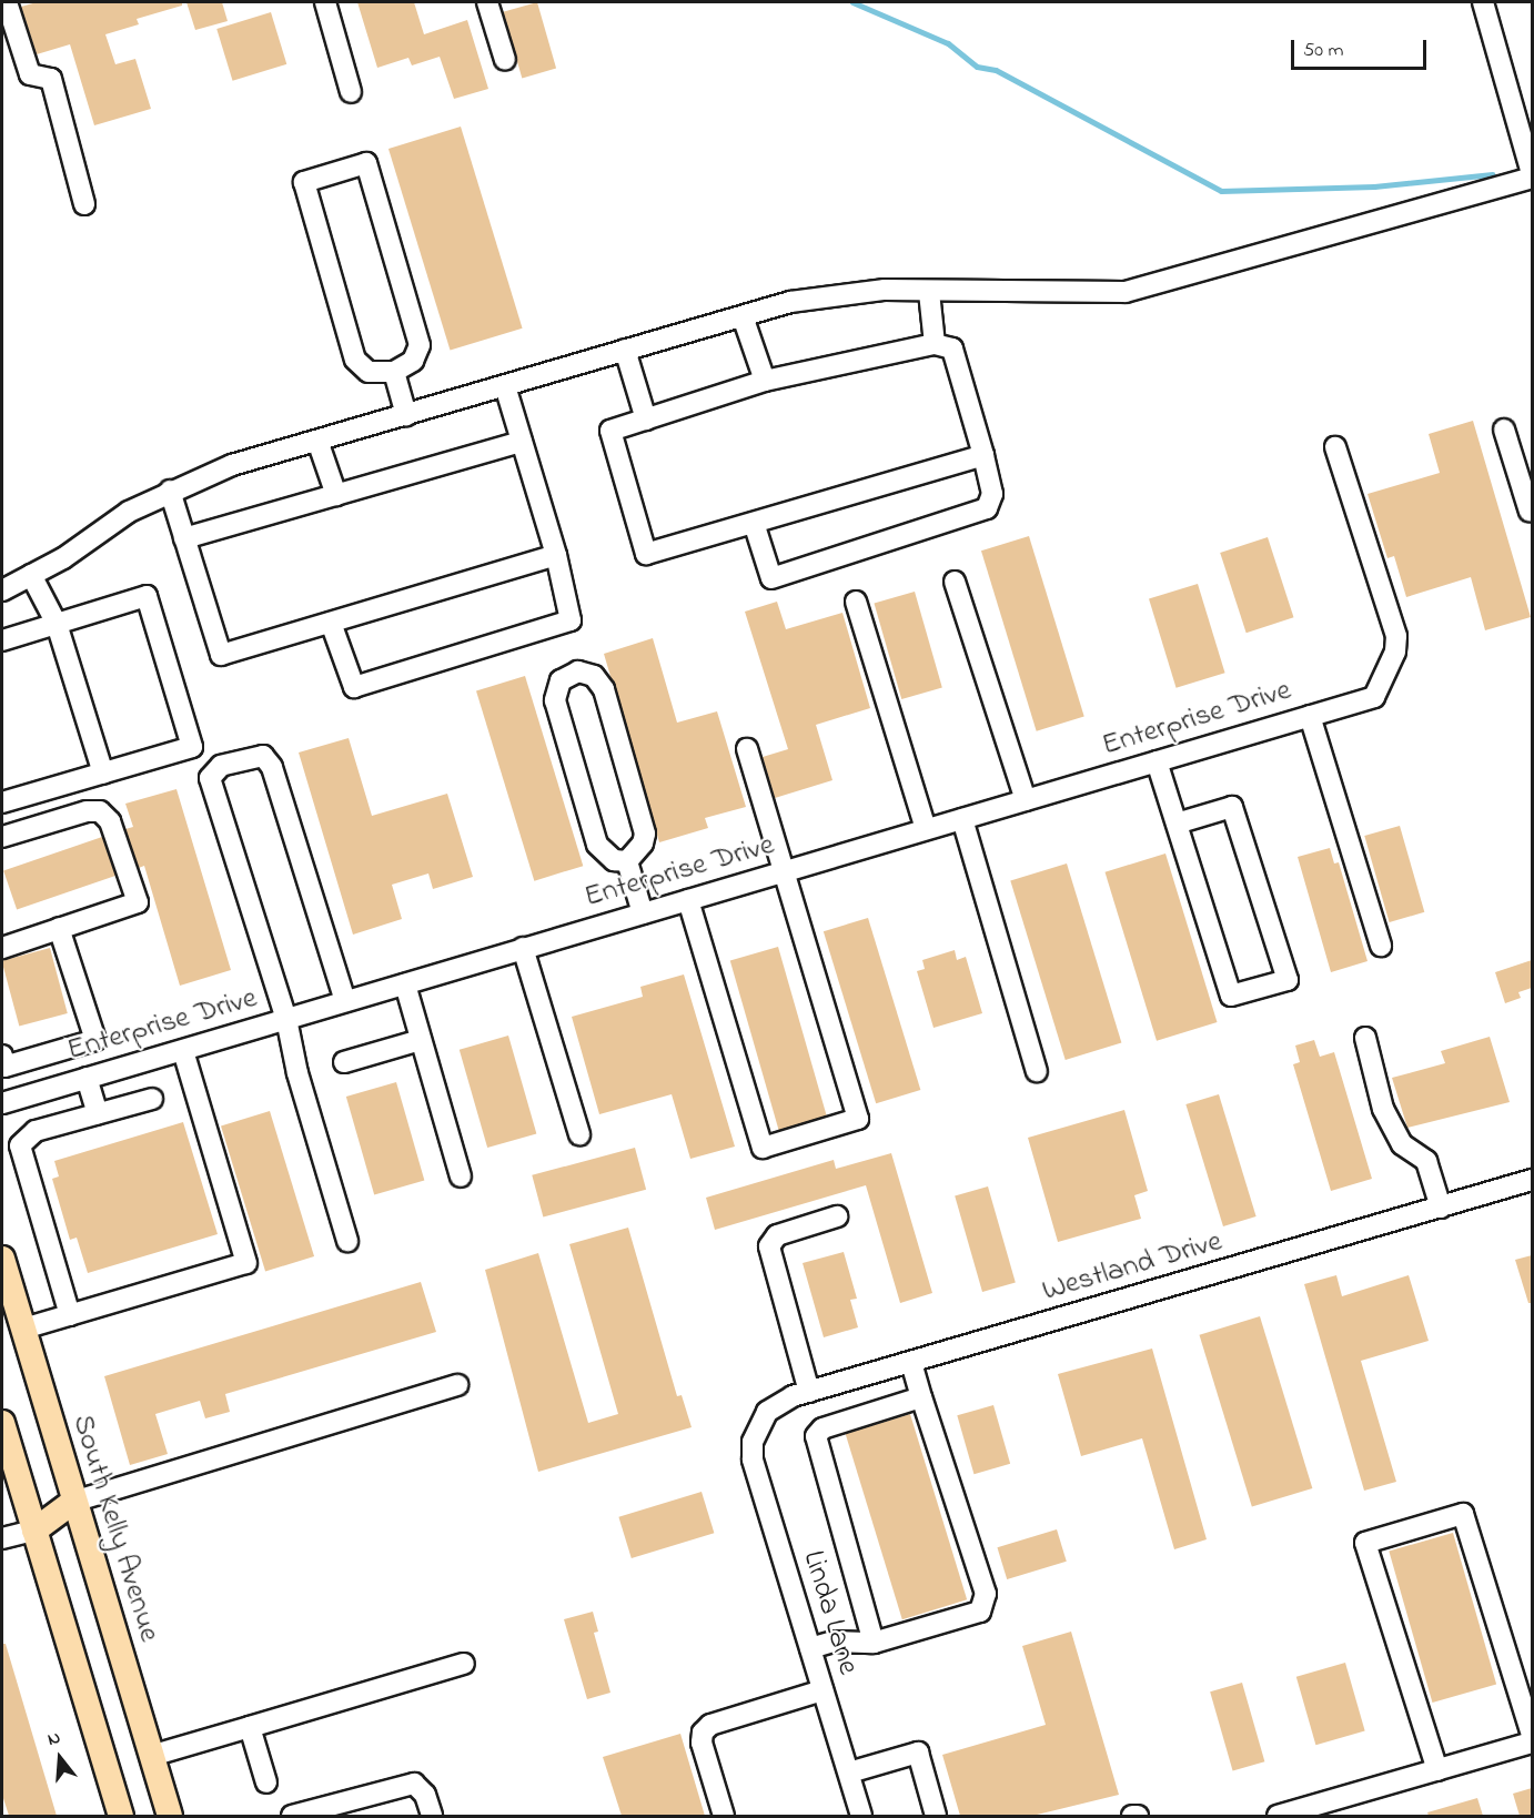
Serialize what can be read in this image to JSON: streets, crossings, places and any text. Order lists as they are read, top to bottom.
{
  "streets": {
    "main road": ["South Kelly Avenue"],
    "street": ["Enterprise Drive", "Westland Drive", "Linda Lane"]
  },
  "crossings": [
    ["Westland Drive", "Linda Lane"]
  ],
  "scale_bar": "50 m",
  "north": "top"
}
